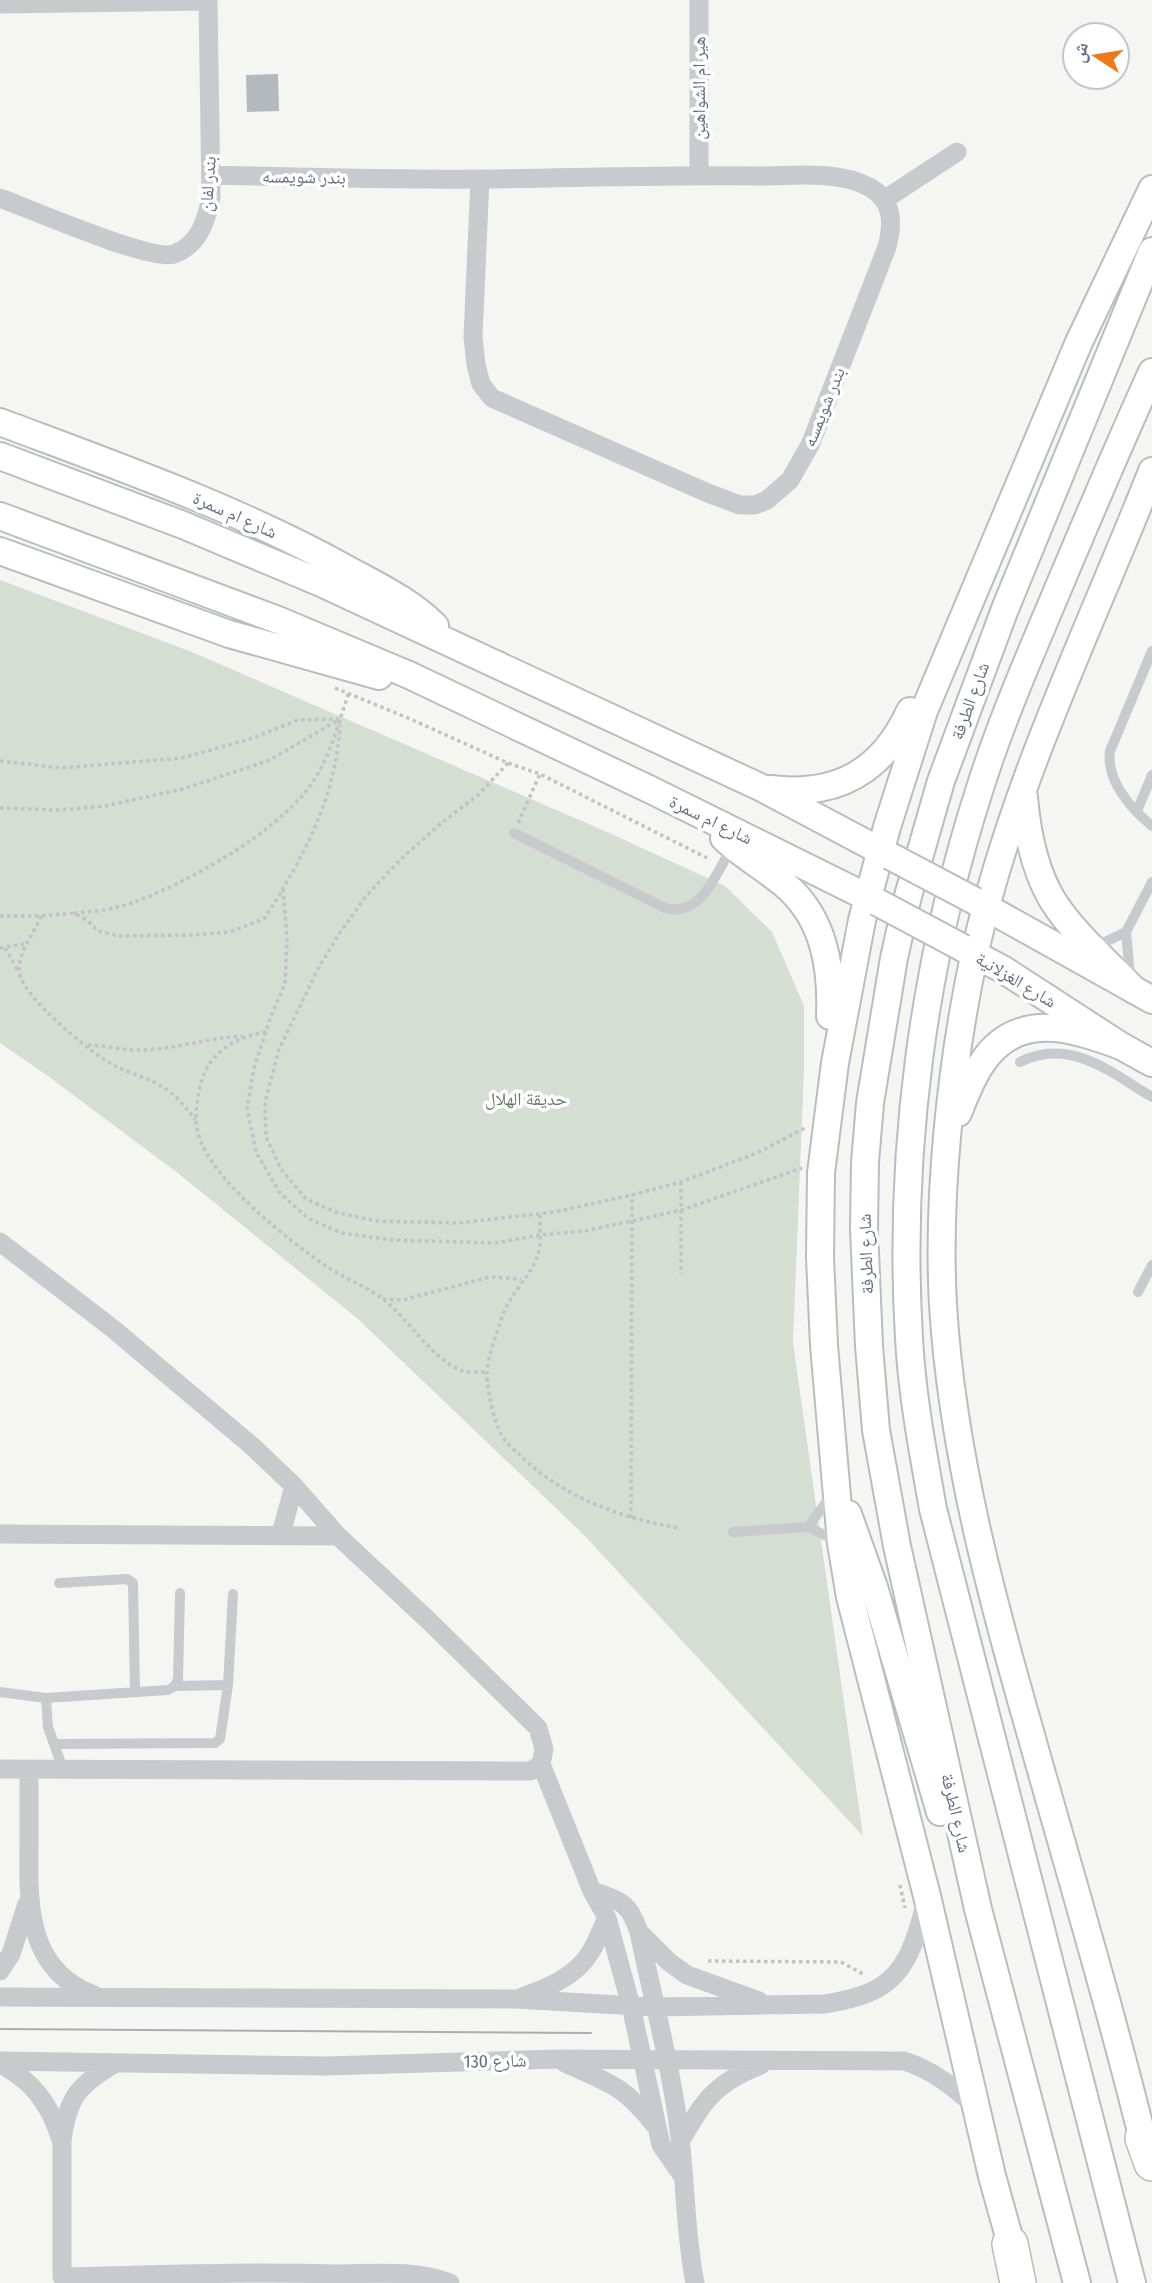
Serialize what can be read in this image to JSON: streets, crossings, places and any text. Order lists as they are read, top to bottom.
{
  "streets": {
    "main road": ["شارع ام سمرة", "شارع الطرفة", "شارع الغزلانية"],
    "street": [
      "هير ام الشواهين",
      "بندر شويمسه",
      "بندر لفان",
      "شارع 130"
    ]
  },
  "crossings": [
    ["هير ام الشواهين", "بندر شويمسه"],
    ["بندر شويمسه", "بندر لفان"],
    ["شارع ام سمرة", "شارع الغزلانية"]
  ],
  "parks": ["حديقة الهلال"],
  "north": "left"
}
